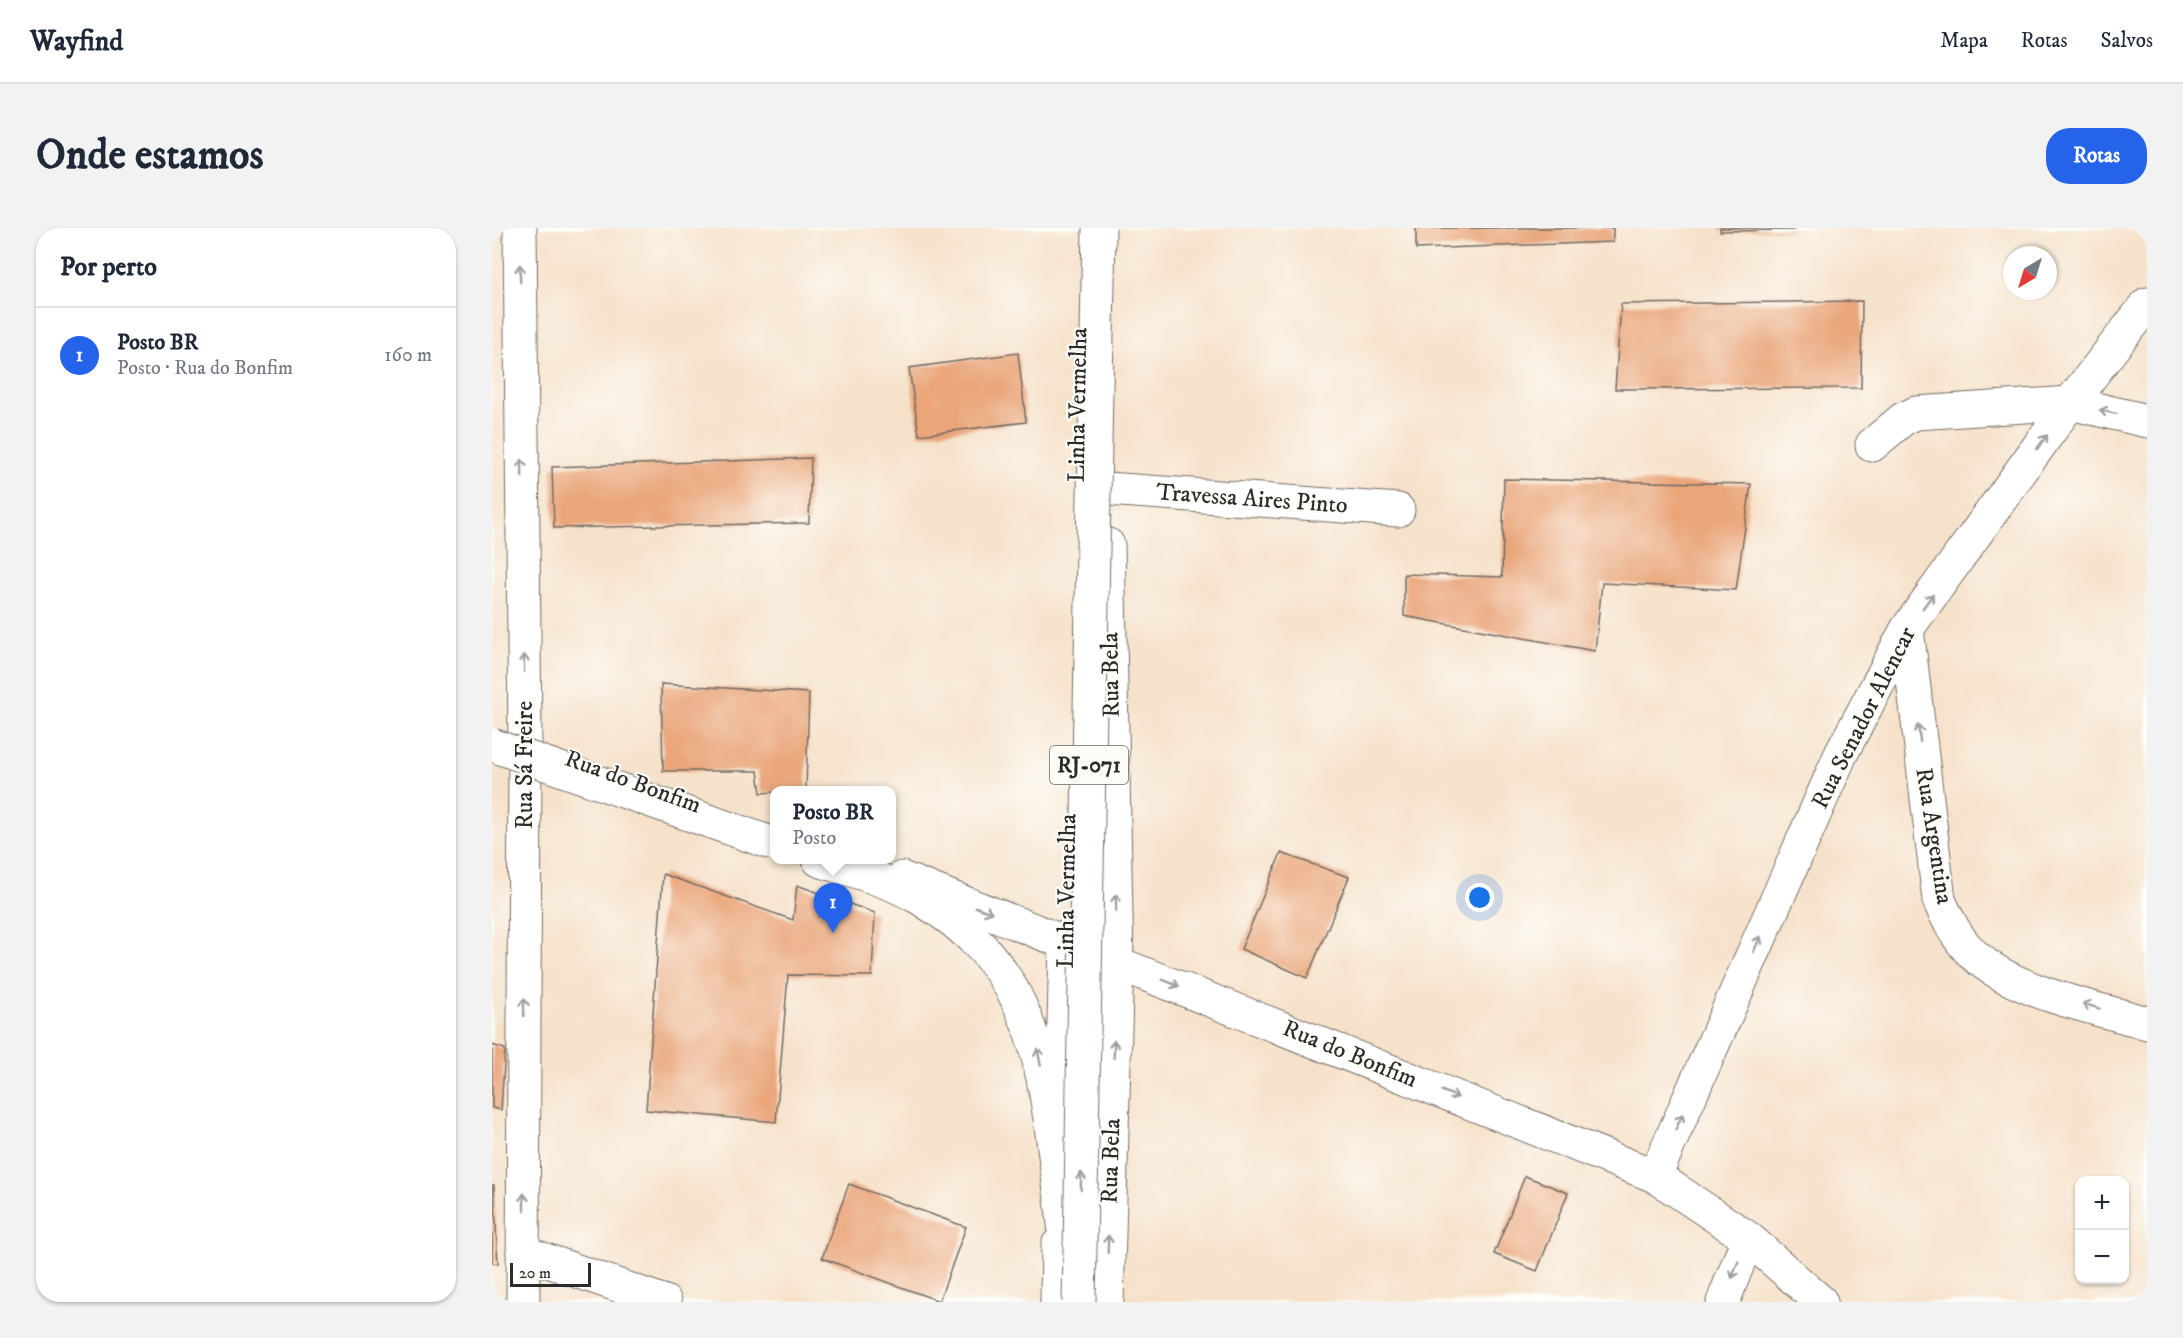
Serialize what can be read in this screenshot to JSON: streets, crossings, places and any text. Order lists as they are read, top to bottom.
{
  "streets": {
    "main road": [
      "Linha Vermelha",
      "Travessa Aires Pinto",
      "Rua Bela",
      "Rua Senador Alencar",
      "Rua Sá Freire",
      "RJ-071",
      "Rua do Bonfim",
      "Rua Argentina"
    ]
  },
  "crossings": [
    ["Travessa Aires Pinto", "Rua Bela"],
    ["Rua Bela", "Rua do Bonfim"],
    ["Rua Senador Alencar", "Rua do Bonfim"],
    ["Rua Senador Alencar", "Rua Argentina"],
    ["Rua Sá Freire", "Rua do Bonfim"]
  ],
  "one_way": [
    "Rua Bela",
    "Rua Senador Alencar",
    "Rua Sá Freire",
    "Rua do Bonfim",
    "Rua Argentina"
  ],
  "scale_bar": "20 m",
  "north": "bottom left",
  "page": {
    "header": "Wayfind",
    "nav": ["Mapa", "Rotas", "Salvos"],
    "buttons": "Rotas",
    "title": "Onde estamos",
    "heading": "Por perto",
    "list": [
      {
        "mark": "1",
        "name": "Posto BR",
        "note": "Posto · Rua do Bonfim",
        "value": "160 m"
      }
    ],
    "popup": ["Posto BR", "Posto"],
    "pins": "1",
    "map_buttons": ["+", "−"],
    "scale": "20 m"
  }
}
